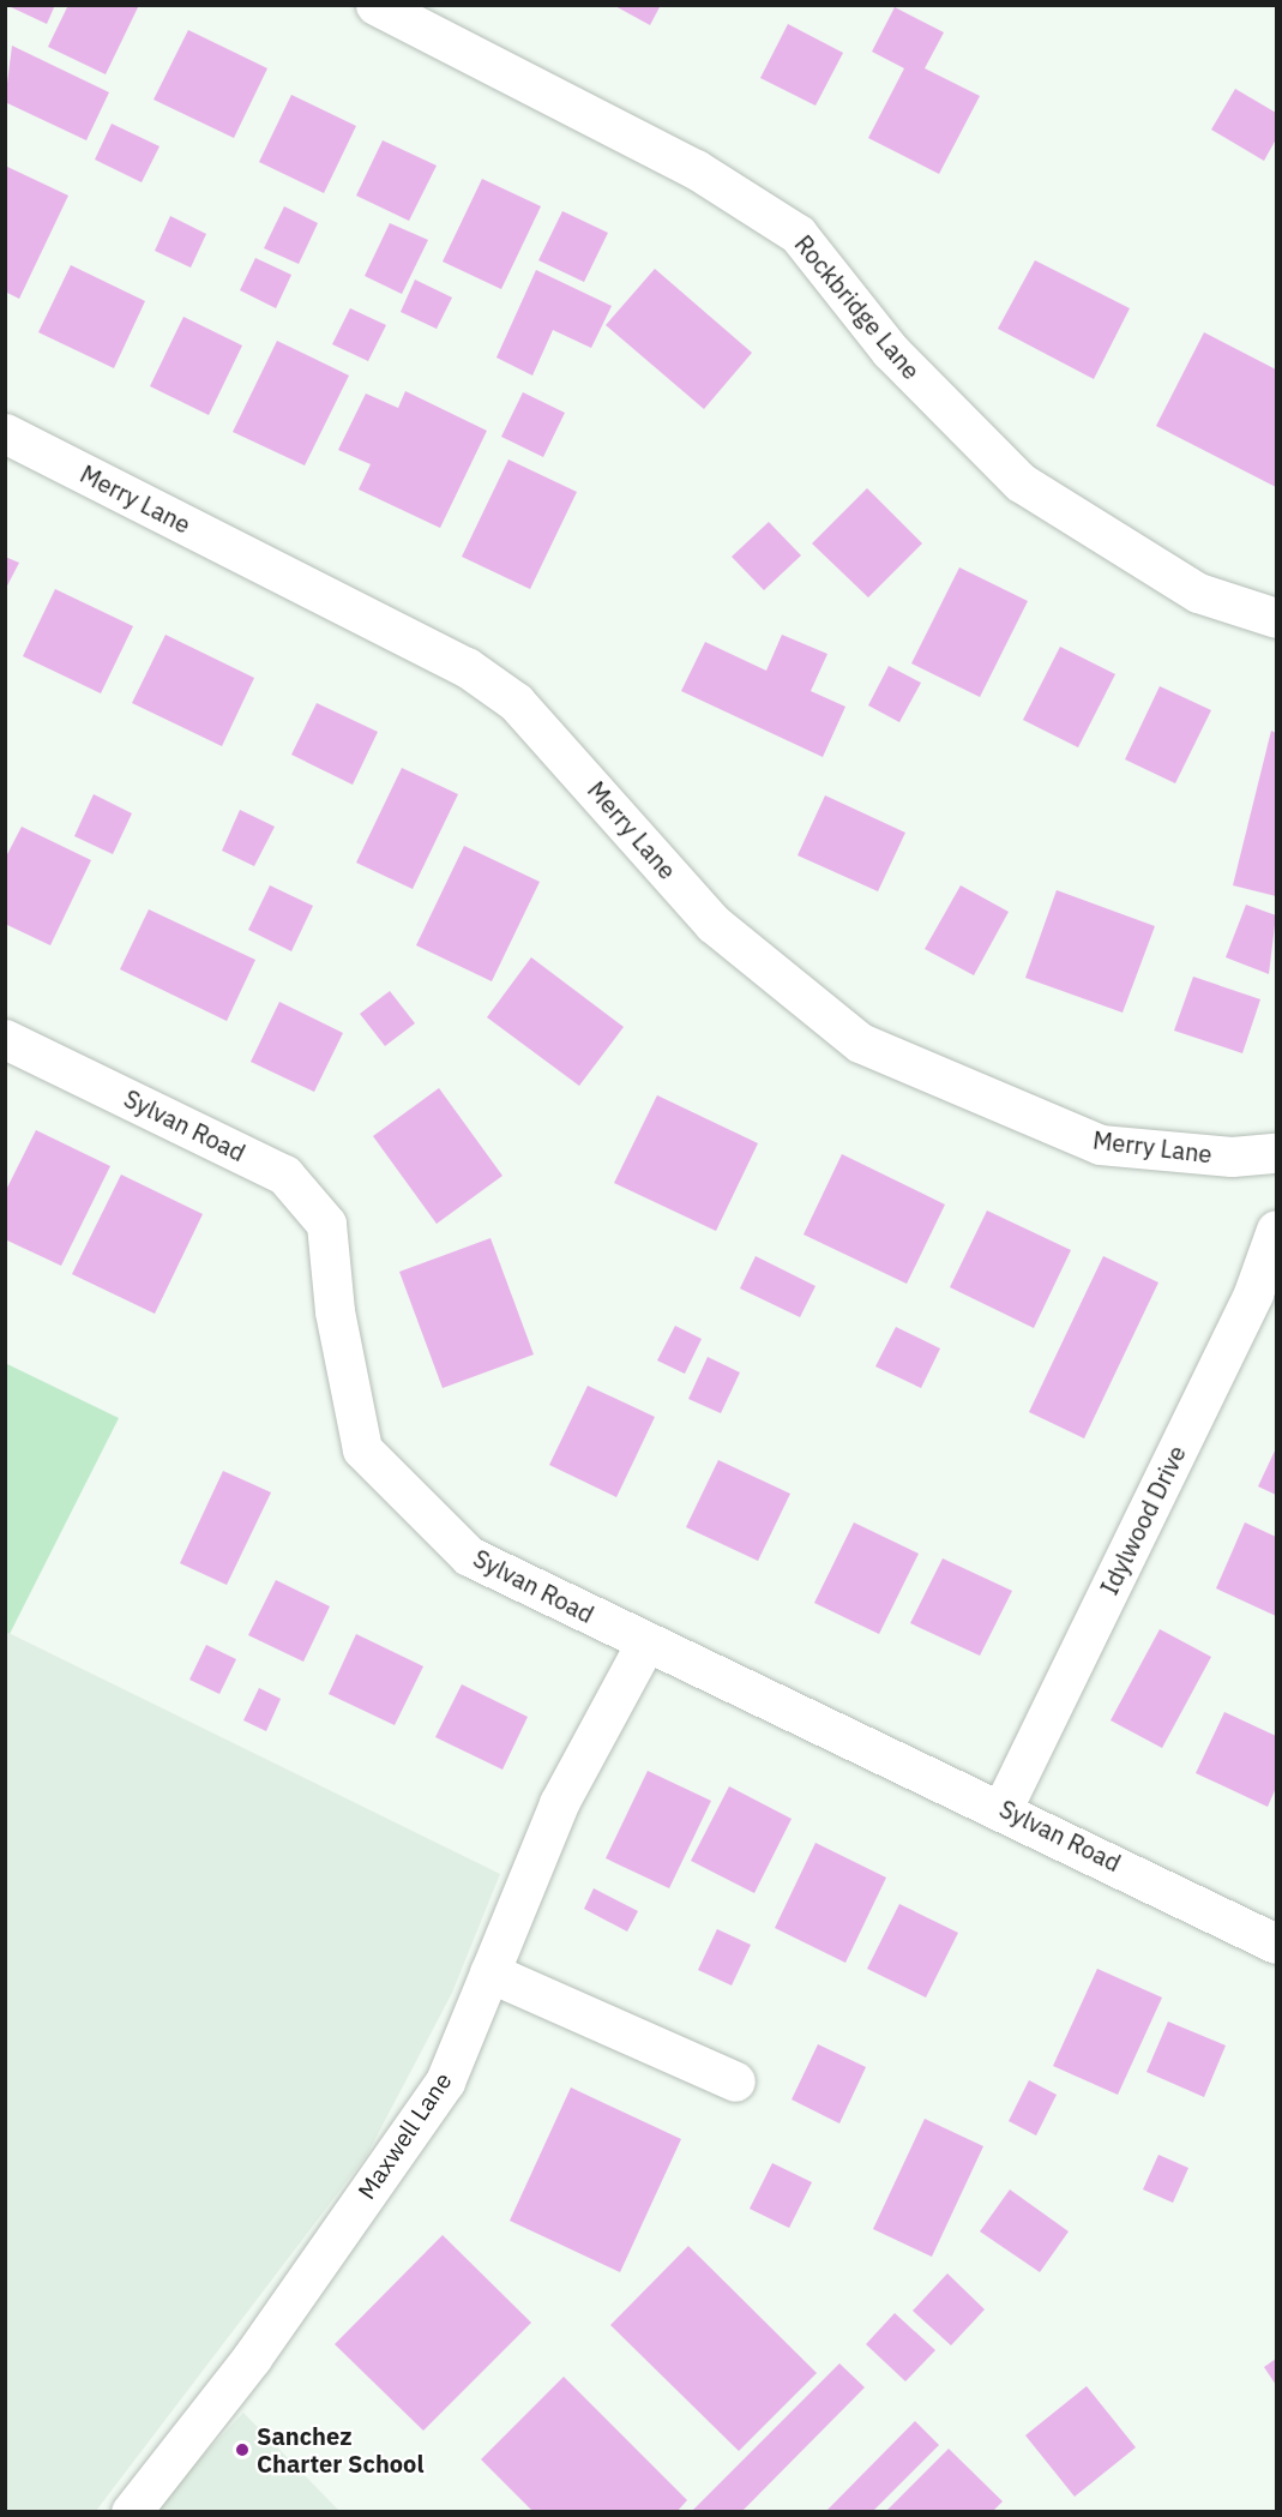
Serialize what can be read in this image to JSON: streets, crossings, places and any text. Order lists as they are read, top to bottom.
{
  "streets": {
    "street": [
      "Rockbridge Lane",
      "Merry Lane",
      "Sylvan Road",
      "Idylwood Drive",
      "Maxwell Lane"
    ]
  },
  "crossings": [
    ["Sylvan Road", "Idylwood Drive"],
    ["Sylvan Road", "Maxwell Lane"]
  ],
  "places": ["Sanchez Charter School"]
}
